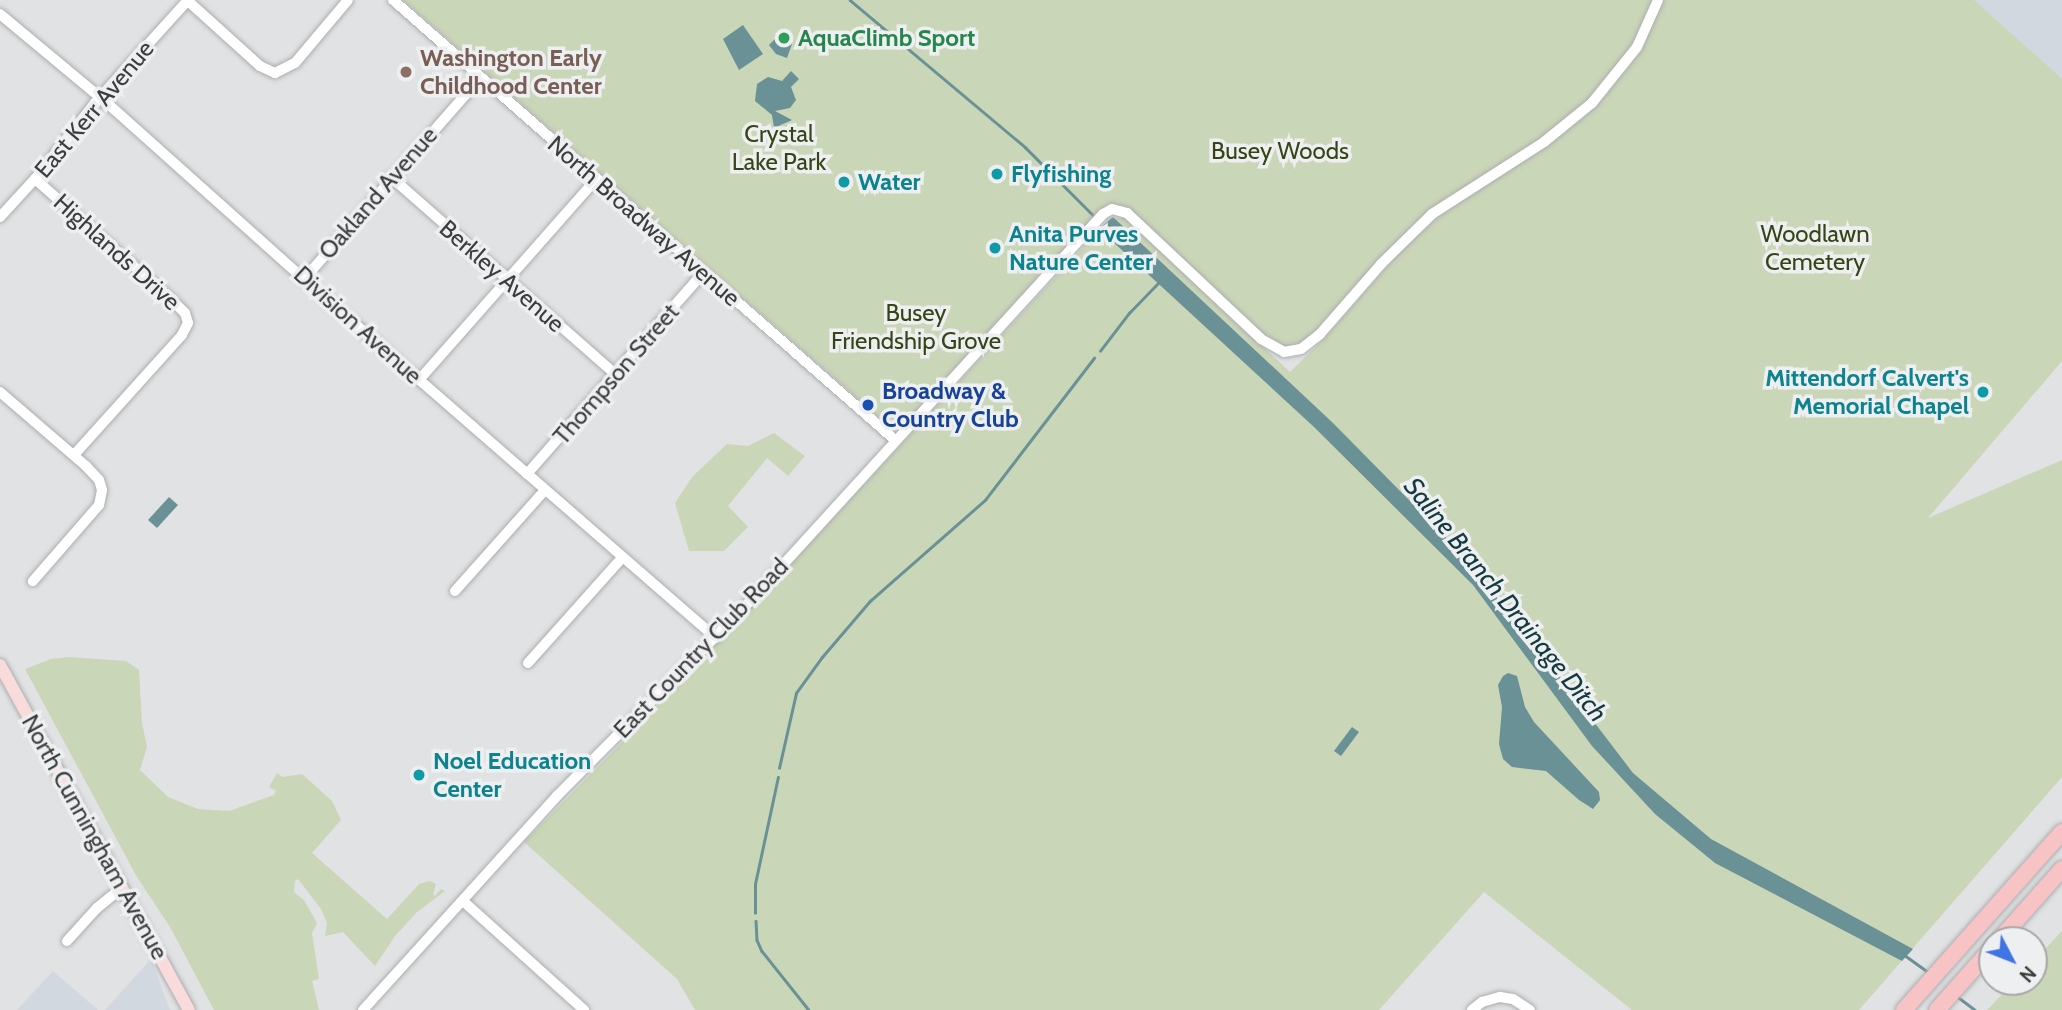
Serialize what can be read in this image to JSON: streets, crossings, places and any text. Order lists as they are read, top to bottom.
{
  "streets": {
    "main road": ["North Cunningham Avenue"],
    "street": [
      "East Kerr Avenue",
      "Oakland Avenue",
      "North Broadway Avenue",
      "Highlands Drive",
      "Berkley Avenue",
      "Division Avenue",
      "Thompson Street",
      "East Country Club Road"
    ]
  },
  "crossings": [
    ["East Kerr Avenue", "Highlands Drive"],
    ["East Kerr Avenue", "Division Avenue"],
    ["Oakland Avenue", "North Broadway Avenue"],
    ["Oakland Avenue", "Berkley Avenue"],
    ["Oakland Avenue", "Division Avenue"],
    ["North Broadway Avenue", "Thompson Street"],
    ["North Broadway Avenue", "East Country Club Road"],
    ["Berkley Avenue", "Thompson Street"],
    ["Division Avenue", "Thompson Street"],
    ["Division Avenue", "East Country Club Road"]
  ],
  "water": ["Saline Branch Drainage Ditch"],
  "parks": [
    "Crystal Lake Park",
    "Busey Woods",
    "Woodlawn Cemetery",
    "Busey Friendship Grove"
  ],
  "places": [
    "AquaClimb Sport",
    "Washington Early Childhood Center",
    "Flyfishing",
    "Water",
    "Anita Purves Nature Center",
    "Mittendorf Calvert's Memorial Chapel",
    "Broadway & Country Club",
    "Noel Education Center"
  ],
  "north": "bottom right"
}
